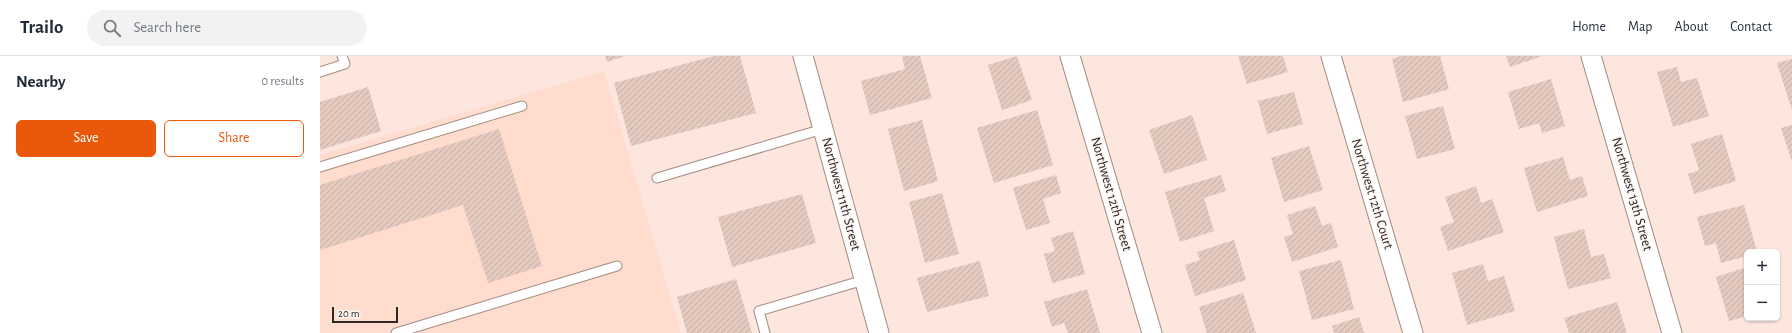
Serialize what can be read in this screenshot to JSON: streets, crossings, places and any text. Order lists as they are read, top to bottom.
{
  "streets": {
    "street": [
      "Northwest 11th Street",
      "Northwest 12th Street",
      "Northwest 12th Court",
      "Northwest 13th Street"
    ]
  },
  "scale_bar": "20 m",
  "page": {
    "header": "Trailo",
    "search": "Search here",
    "nav": [
      "Home",
      "Map",
      "About",
      "Contact"
    ],
    "heading": ["Nearby", "0 results"],
    "buttons": ["Save", "Share"],
    "map_buttons": ["+", "−"],
    "scale": "20 m"
  }
}
